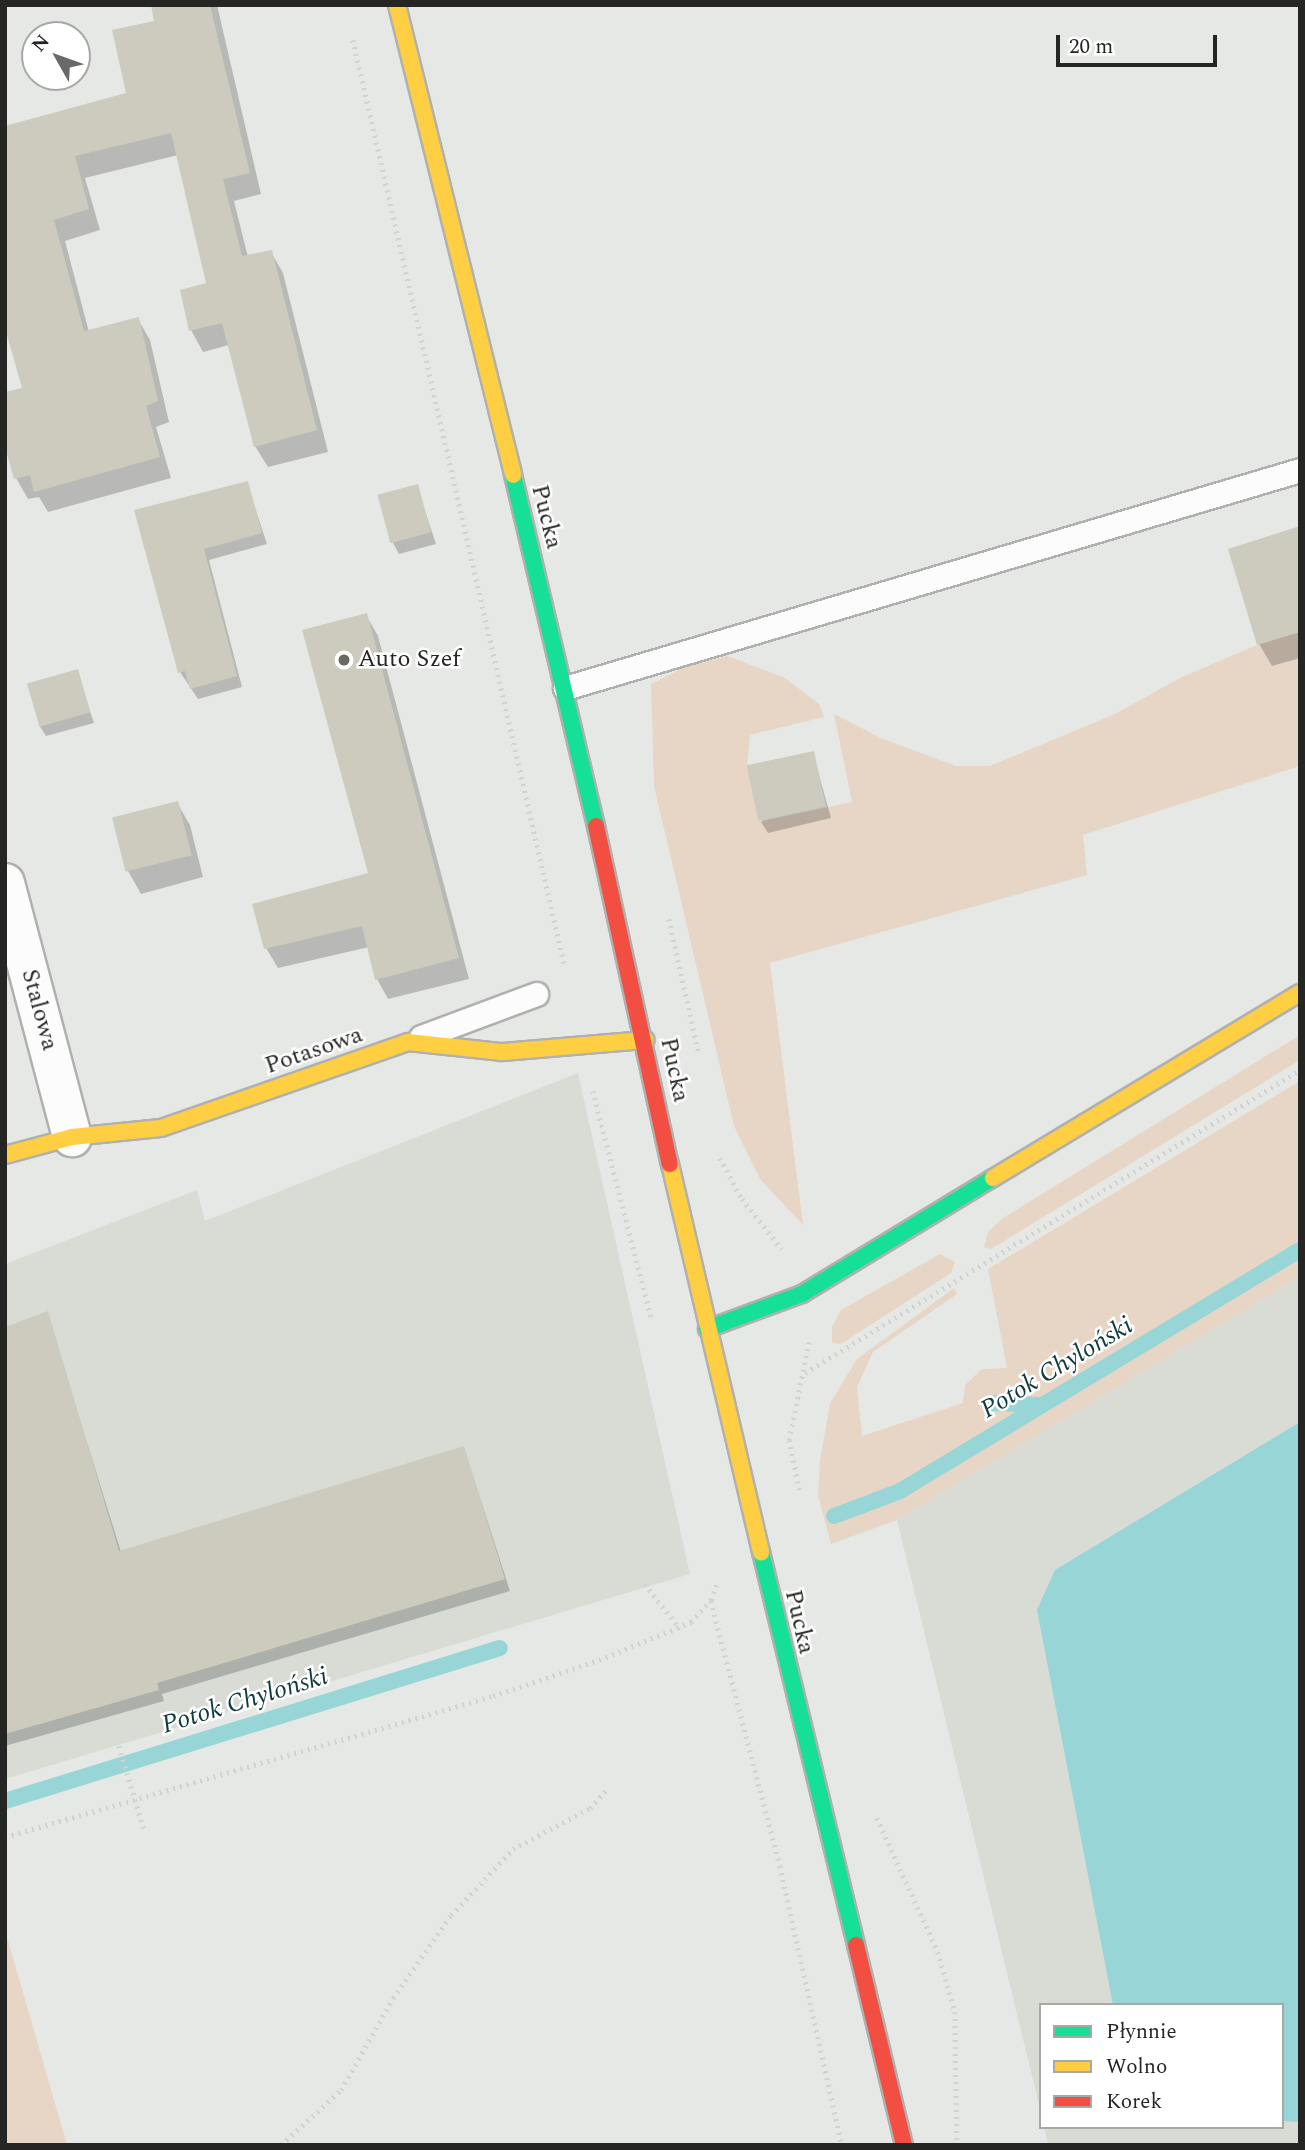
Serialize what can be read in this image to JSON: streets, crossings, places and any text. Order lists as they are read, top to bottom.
{
  "streets": {
    "street": ["Pucka", "Stalowa", "Potasowa"]
  },
  "crossings": [
    ["Pucka", "Potasowa"],
    ["Stalowa", "Potasowa"]
  ],
  "water": ["Potok Chyloński"],
  "places": ["Auto Szef"],
  "legend": ["Płynnie", "Wolno", "Korek"],
  "scale_bar": "20 m",
  "north": "top left"
}
